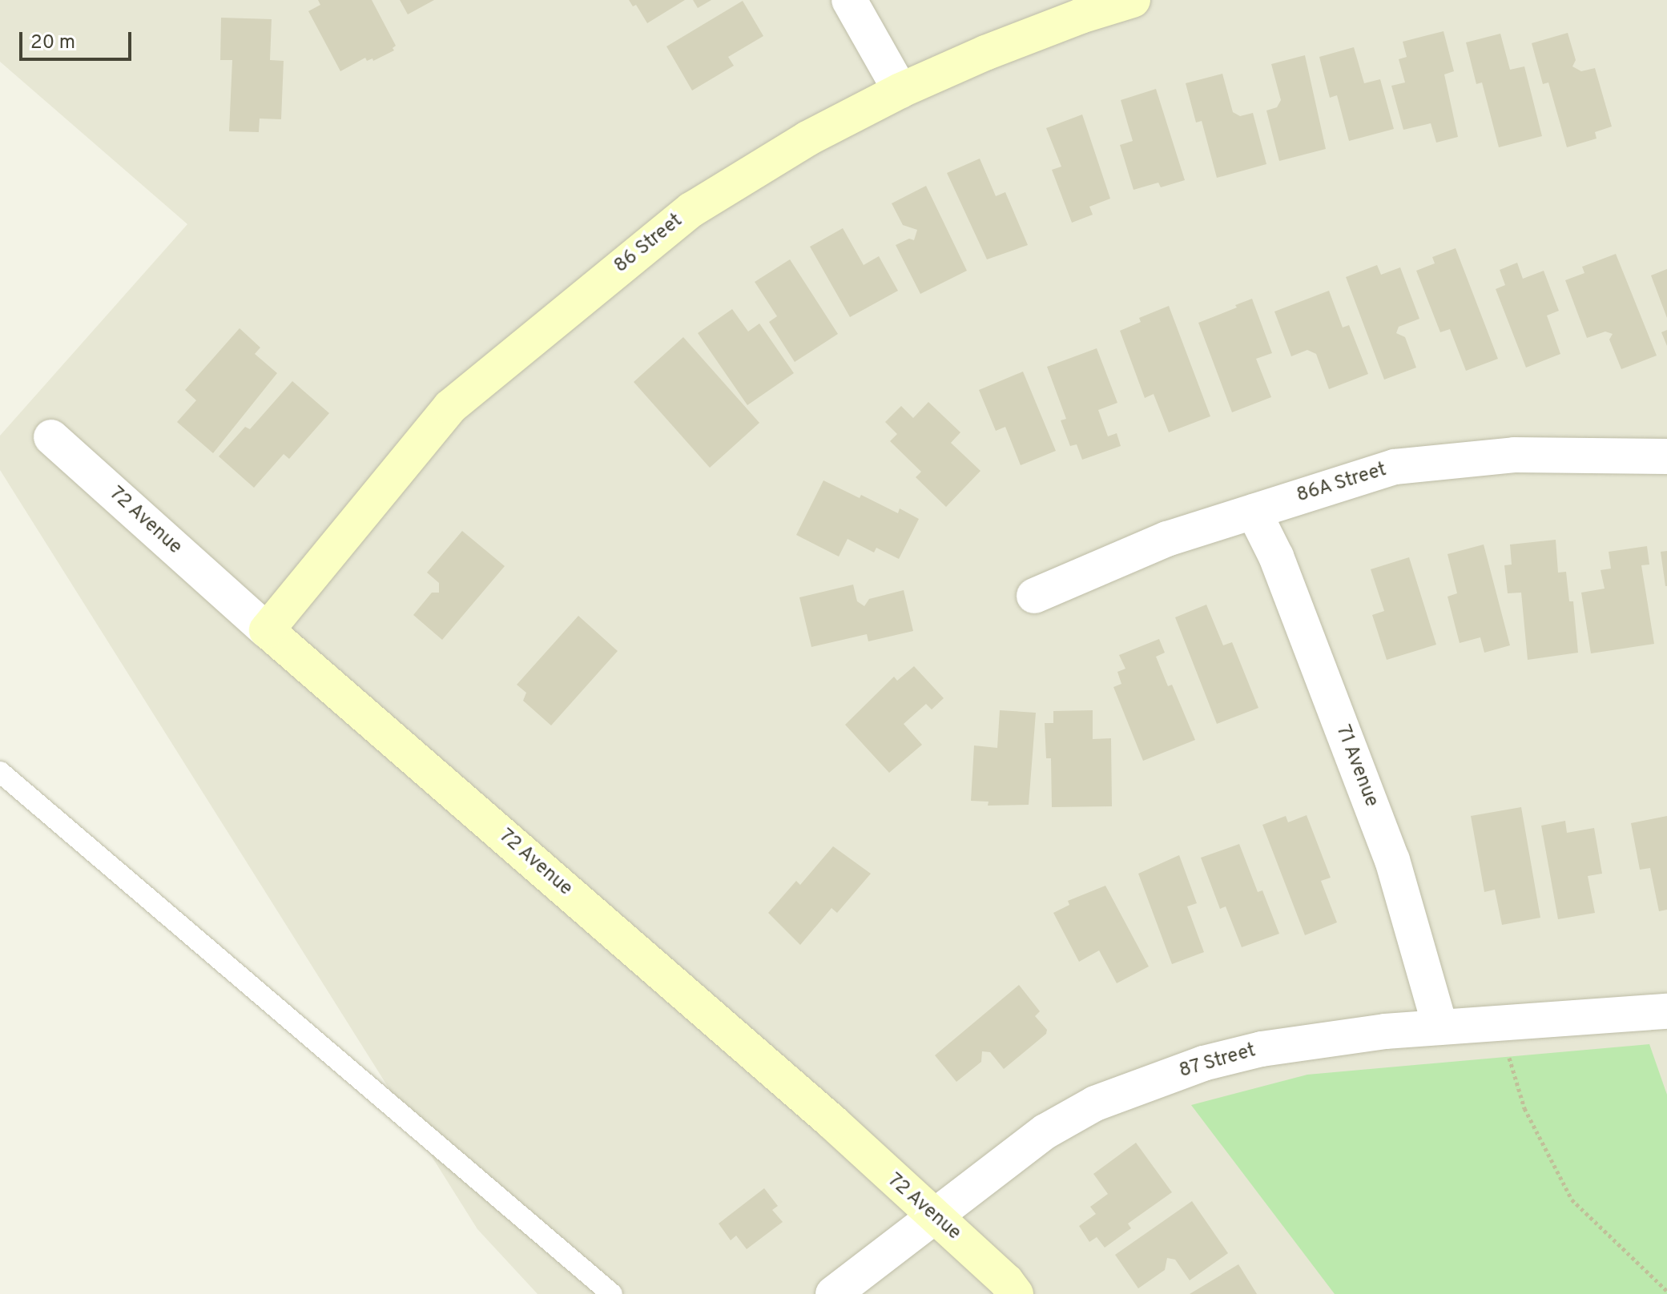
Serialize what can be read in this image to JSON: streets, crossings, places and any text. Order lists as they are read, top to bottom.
{
  "streets": {
    "street": [
      "86 Street",
      "86A Street",
      "72 Avenue",
      "71 Avenue",
      "87 Street"
    ]
  },
  "crossings": [
    ["86 Street", "72 Avenue"],
    ["86A Street", "71 Avenue"],
    ["72 Avenue", "87 Street"],
    ["71 Avenue", "87 Street"]
  ],
  "scale_bar": "20 m"
}
